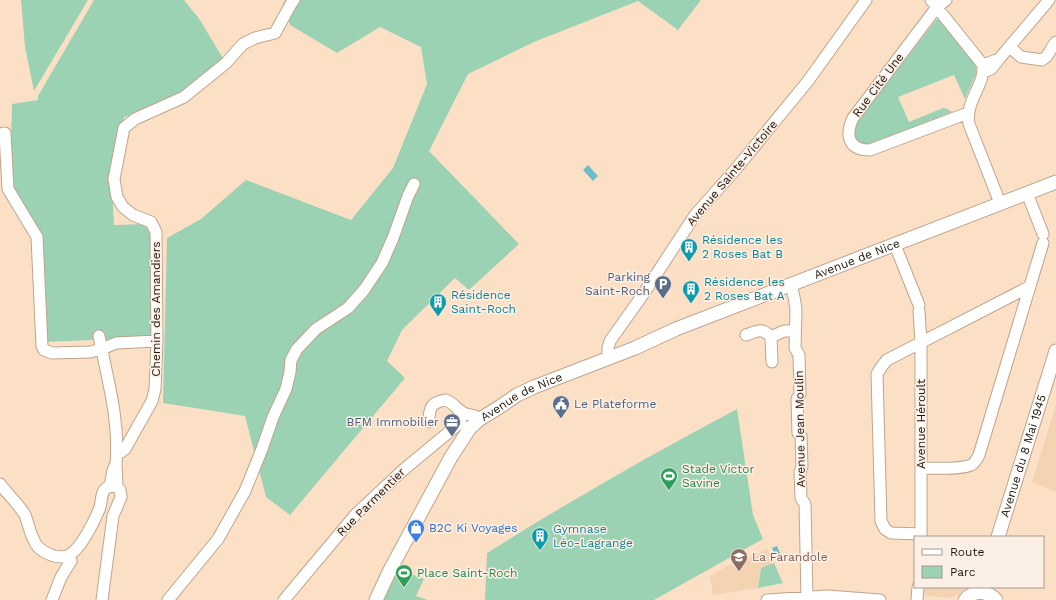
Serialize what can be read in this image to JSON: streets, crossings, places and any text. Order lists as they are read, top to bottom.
{
  "streets": {
    "main road": ["Avenue de Nice", "Avenue du 8 Mai 1945"],
    "street": [
      "Rue Cité Une",
      "Avenue Sainte-Victoire",
      "Chemin des Amandiers",
      "Avenue Héroult",
      "Avenue Jean Moulin",
      "Rue Parmentier"
    ]
  },
  "crossings": [
    ["Avenue Sainte-Victoire", "Avenue de Nice"],
    ["Avenue de Nice", "Avenue Héroult"],
    ["Avenue de Nice", "Avenue Jean Moulin"]
  ],
  "places": {
    "building": [
      "Résidence les 2 Roses Bat B",
      "Résidence les 2 Roses Bat A",
      "Résidence Saint-Roch",
      "Gymnase Léo-Lagrange"
    ],
    "parking": ["Parking Saint-Roch"],
    "public building": ["Le Plateforme"],
    "office": ["BFM Immobilier"],
    "sports": ["Stade Victor Savine", "Place Saint-Roch"],
    "shop": ["B2C Ki Voyages"],
    "school or university": ["La Farandole"]
  },
  "legend": ["Route", "Parc"]
}
